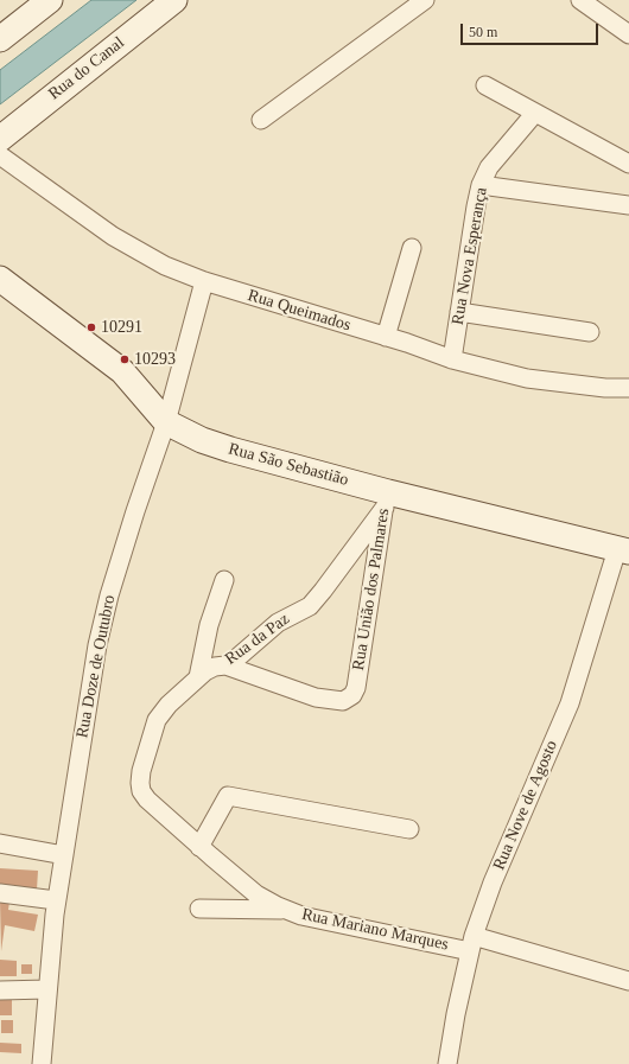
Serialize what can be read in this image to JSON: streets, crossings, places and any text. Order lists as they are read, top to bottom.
{
  "streets": {
    "street": [
      "Rua do Canal",
      "Rua Nova Esperança",
      "Rua Queimados",
      "Rua São Sebastião",
      "Rua União dos Palmares",
      "Rua da Paz",
      "Rua Doze de Outubro",
      "Rua Nove de Agosto",
      "Rua Mariano Marques"
    ]
  },
  "crossings": [
    ["Rua Nova Esperança", "Rua Queimados"],
    ["Rua Queimados", "Rua Doze de Outubro"],
    ["Rua São Sebastião", "Rua União dos Palmares"],
    ["Rua São Sebastião", "Rua da Paz"],
    ["Rua São Sebastião", "Rua Doze de Outubro"],
    ["Rua São Sebastião", "Rua Nove de Agosto"],
    ["Rua União dos Palmares", "Rua da Paz"],
    ["Rua da Paz", "Rua Mariano Marques"],
    ["Rua Nove de Agosto", "Rua Mariano Marques"]
  ],
  "places": ["10291", "10293"],
  "scale_bar": "50 m"
}
